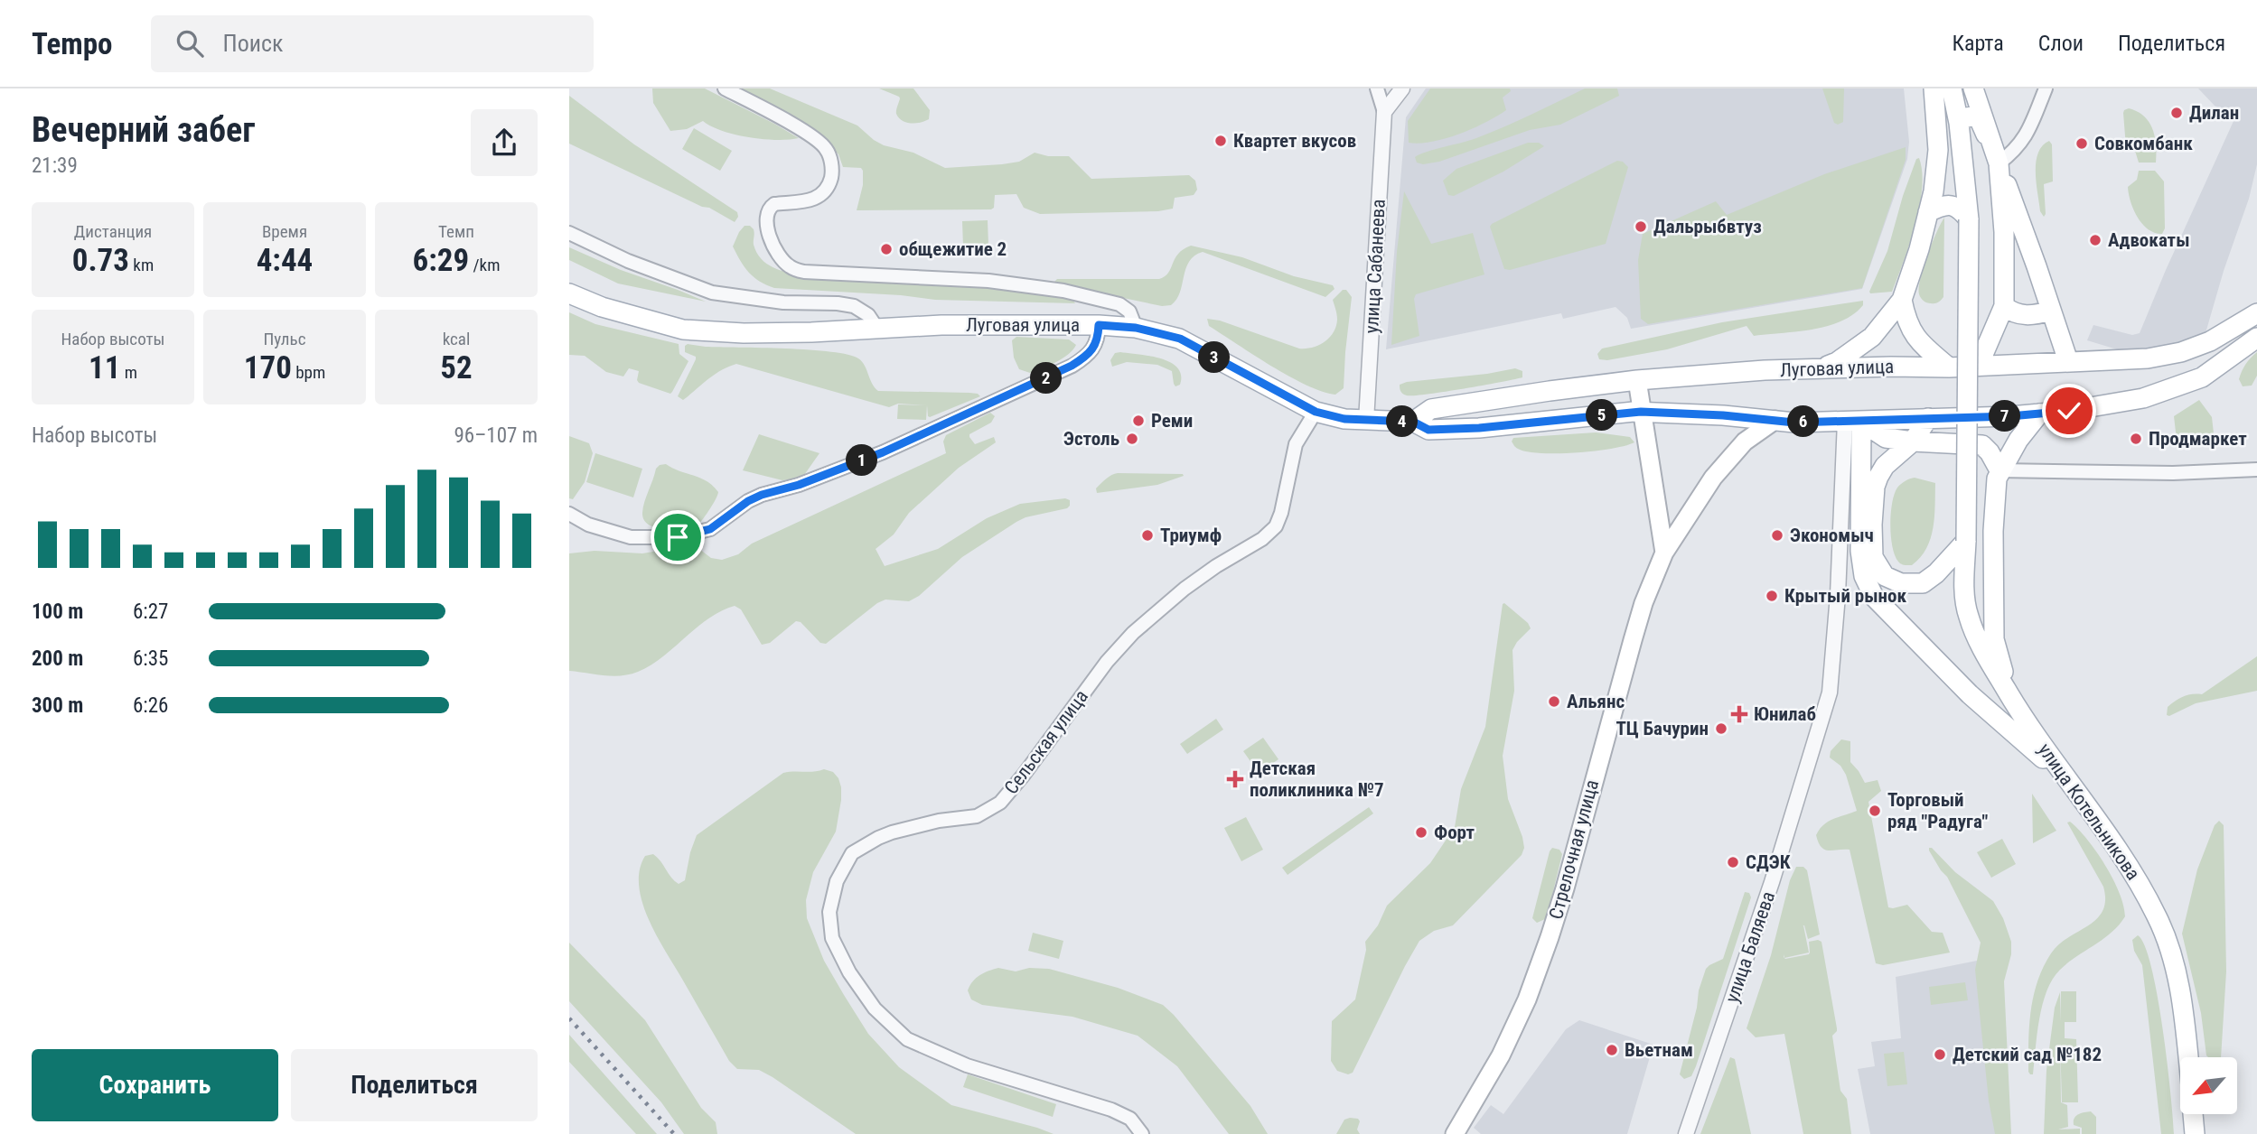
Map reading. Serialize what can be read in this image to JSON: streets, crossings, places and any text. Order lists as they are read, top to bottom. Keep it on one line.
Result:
{"streets":{"main road":["Луговая улица","улица Котельникова","Стрелочная улица"],"street":["улица Сабанеева","Сельская улица","улица Баляева"]},"crossings":[["улица Сабанеева","Луговая улица"],["Луговая улица","Сельская улица"],["Луговая улица","Стрелочная улица"],["Луговая улица","улица Баляева"]],"places":{"other":["Дилан","Квартет вкусов","Совкомбанк","Дальрыбвтуз","Адвокаты","общежитие 2","Реми","Эстоль","Продмаркет","Триумф","Экономыч","Крытый рынок","Альянс","ТЦ Бачурин","Торговый ряд \"Радуга\"","Форт","СДЭК","Вьетнам","Детский сад №182"],"health":["Юнилаб","Детская поликлиника №7"]},"north":"bottom left","page":{"header":"Tempo","search":"Поиск","nav":["Карта","Слои","Поделиться"],"heading":["Вечерний забег","21:39"],"stats":[["Дистанция","0.73 km"],["Время","4:44"],["Темп","6:29 /km"],["Набор высоты","11 m"],["Пульс","170 bpm"],["kcal","52"]],"pins":["3","2","5","7","4","6","1"],"chart":["Набор высоты","96–107 m"],"list":[{"name":"100 m","note":"6:27"},{"name":"200 m","note":"6:35"},{"name":"300 m","note":"6:26"}],"buttons":["Сохранить","Поделиться"]}}
